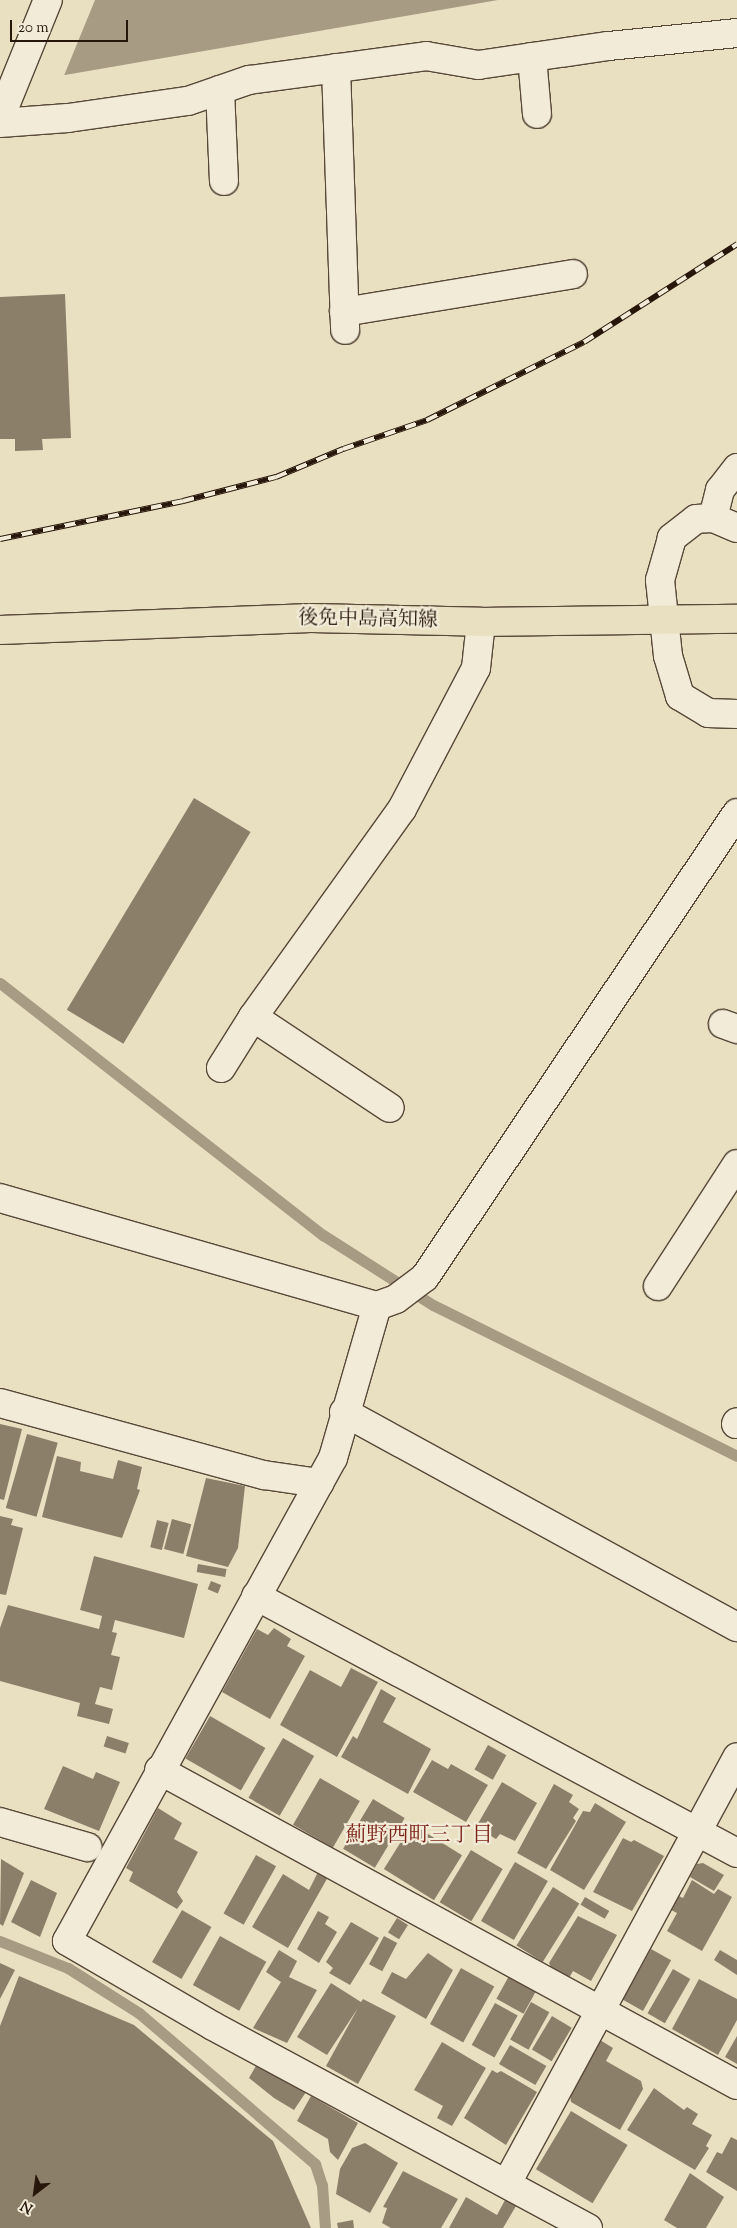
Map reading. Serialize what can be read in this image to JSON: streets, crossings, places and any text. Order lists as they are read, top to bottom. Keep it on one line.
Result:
{"streets":{"main road":["後免中島高知線"]},"districts":["薊野西町三丁目"],"scale_bar":"20 m","north":"bottom left"}
